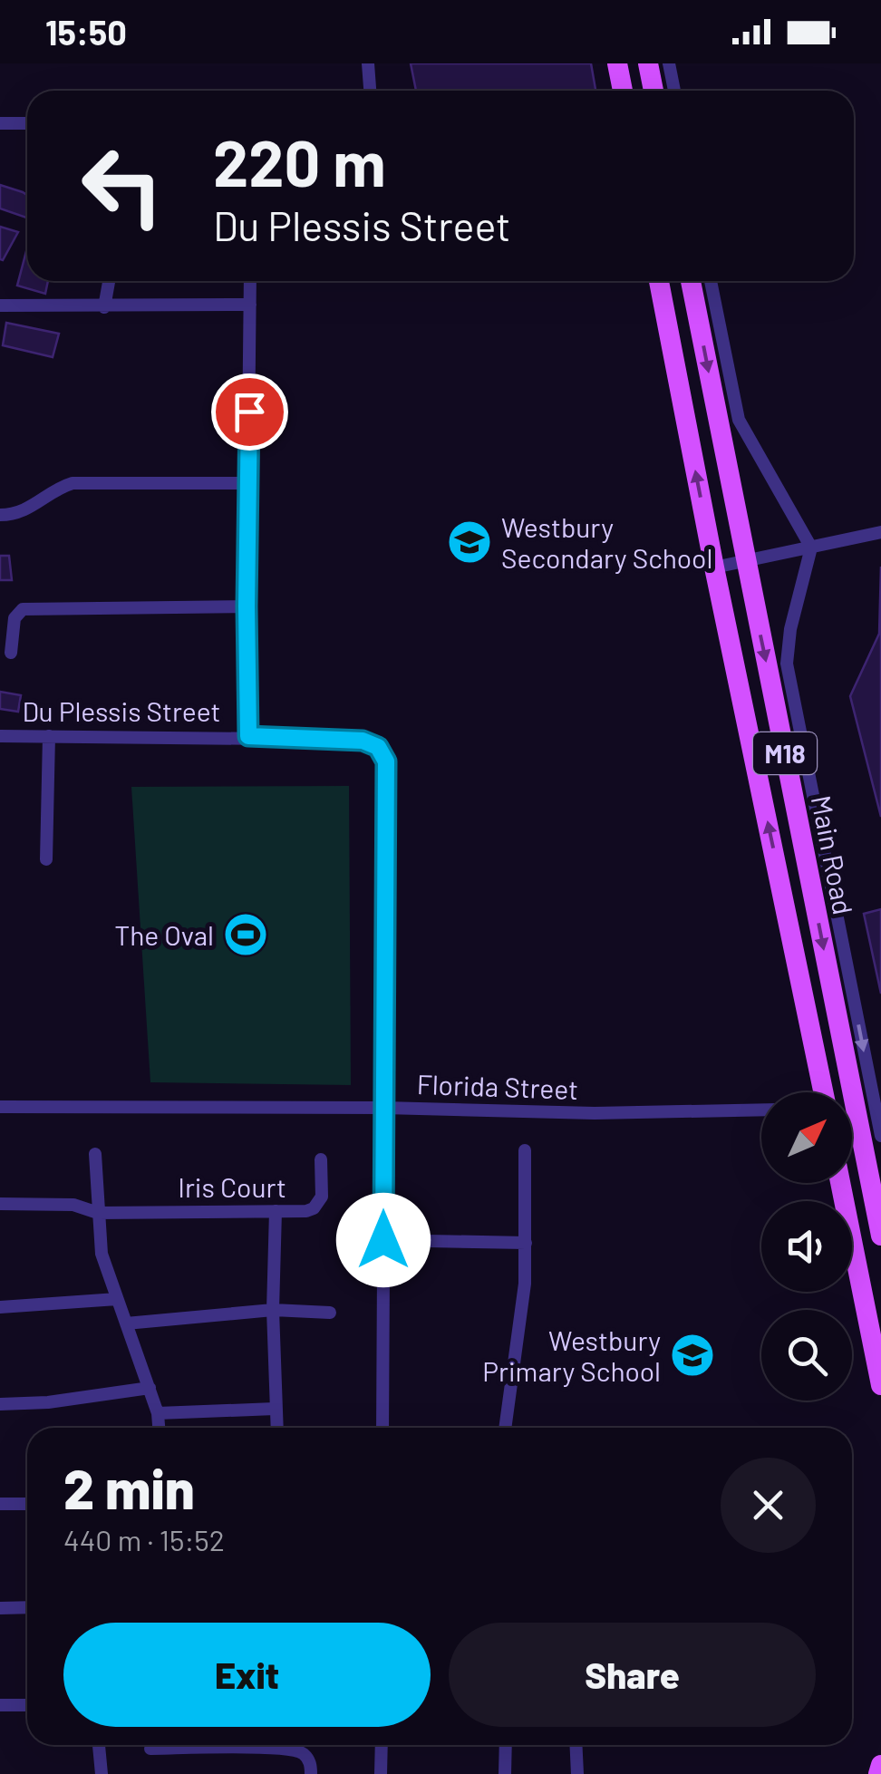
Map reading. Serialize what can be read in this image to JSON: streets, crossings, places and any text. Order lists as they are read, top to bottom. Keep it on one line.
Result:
{"streets":{"main road":["M18","Main Road"],"street":["Du Plessis Street","Florida Street","Iris Court"]},"crossings":[["Du Plessis Street","Florida Street"]],"places":{"school or university":["Westbury Secondary School","Westbury Primary School"],"sports":["The Oval"]},"north":"top right","page":{"status":"15:50","turn":["220 m","Du Plessis Street"],"heading":["2 min","440 m · 15:52"],"buttons":["Exit","Share"]}}
